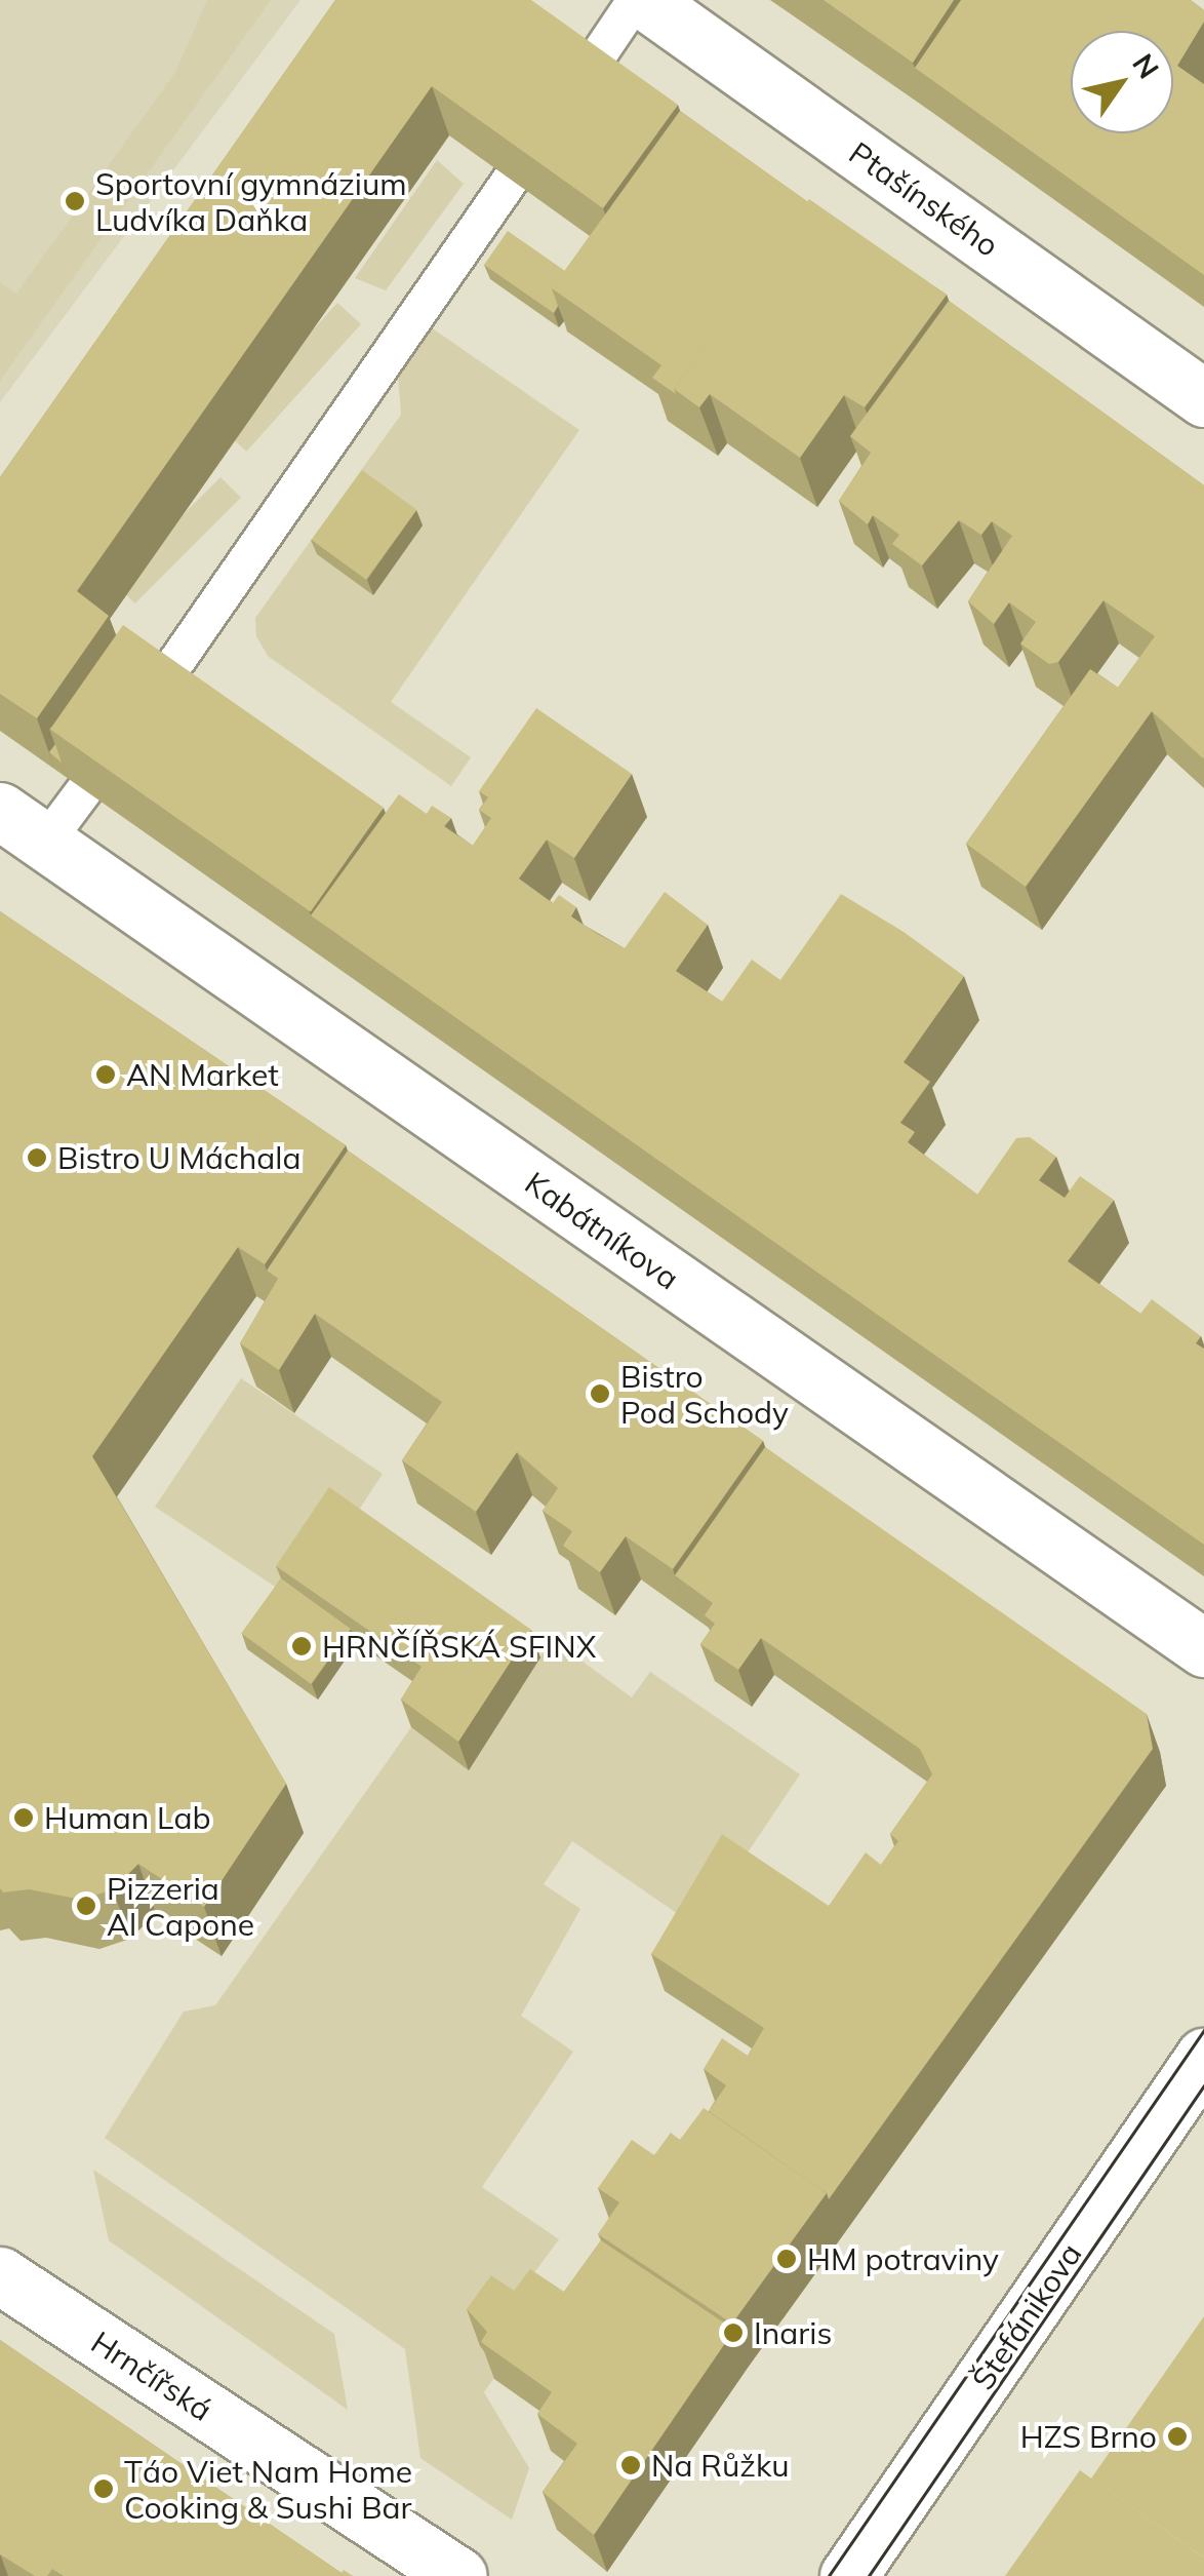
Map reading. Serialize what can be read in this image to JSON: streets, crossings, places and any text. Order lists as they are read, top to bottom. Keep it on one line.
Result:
{"streets":{"street":["Ptašínského","Kabátníkova","Štefánikova","Hrnčířská"]},"places":["Sportovní gymnázium Ludvíka Daňka","AN Market","Bistro U Máchala","Bistro Pod Schody","HRNČÍŘSKÁ SFINX","Human Lab","Pizzeria Al Capone","HM potraviny","Inaris","HZS Brno","Na Růžku","Táo Viet Nam Home Cooking & Sushi Bar"],"north":"top right"}
